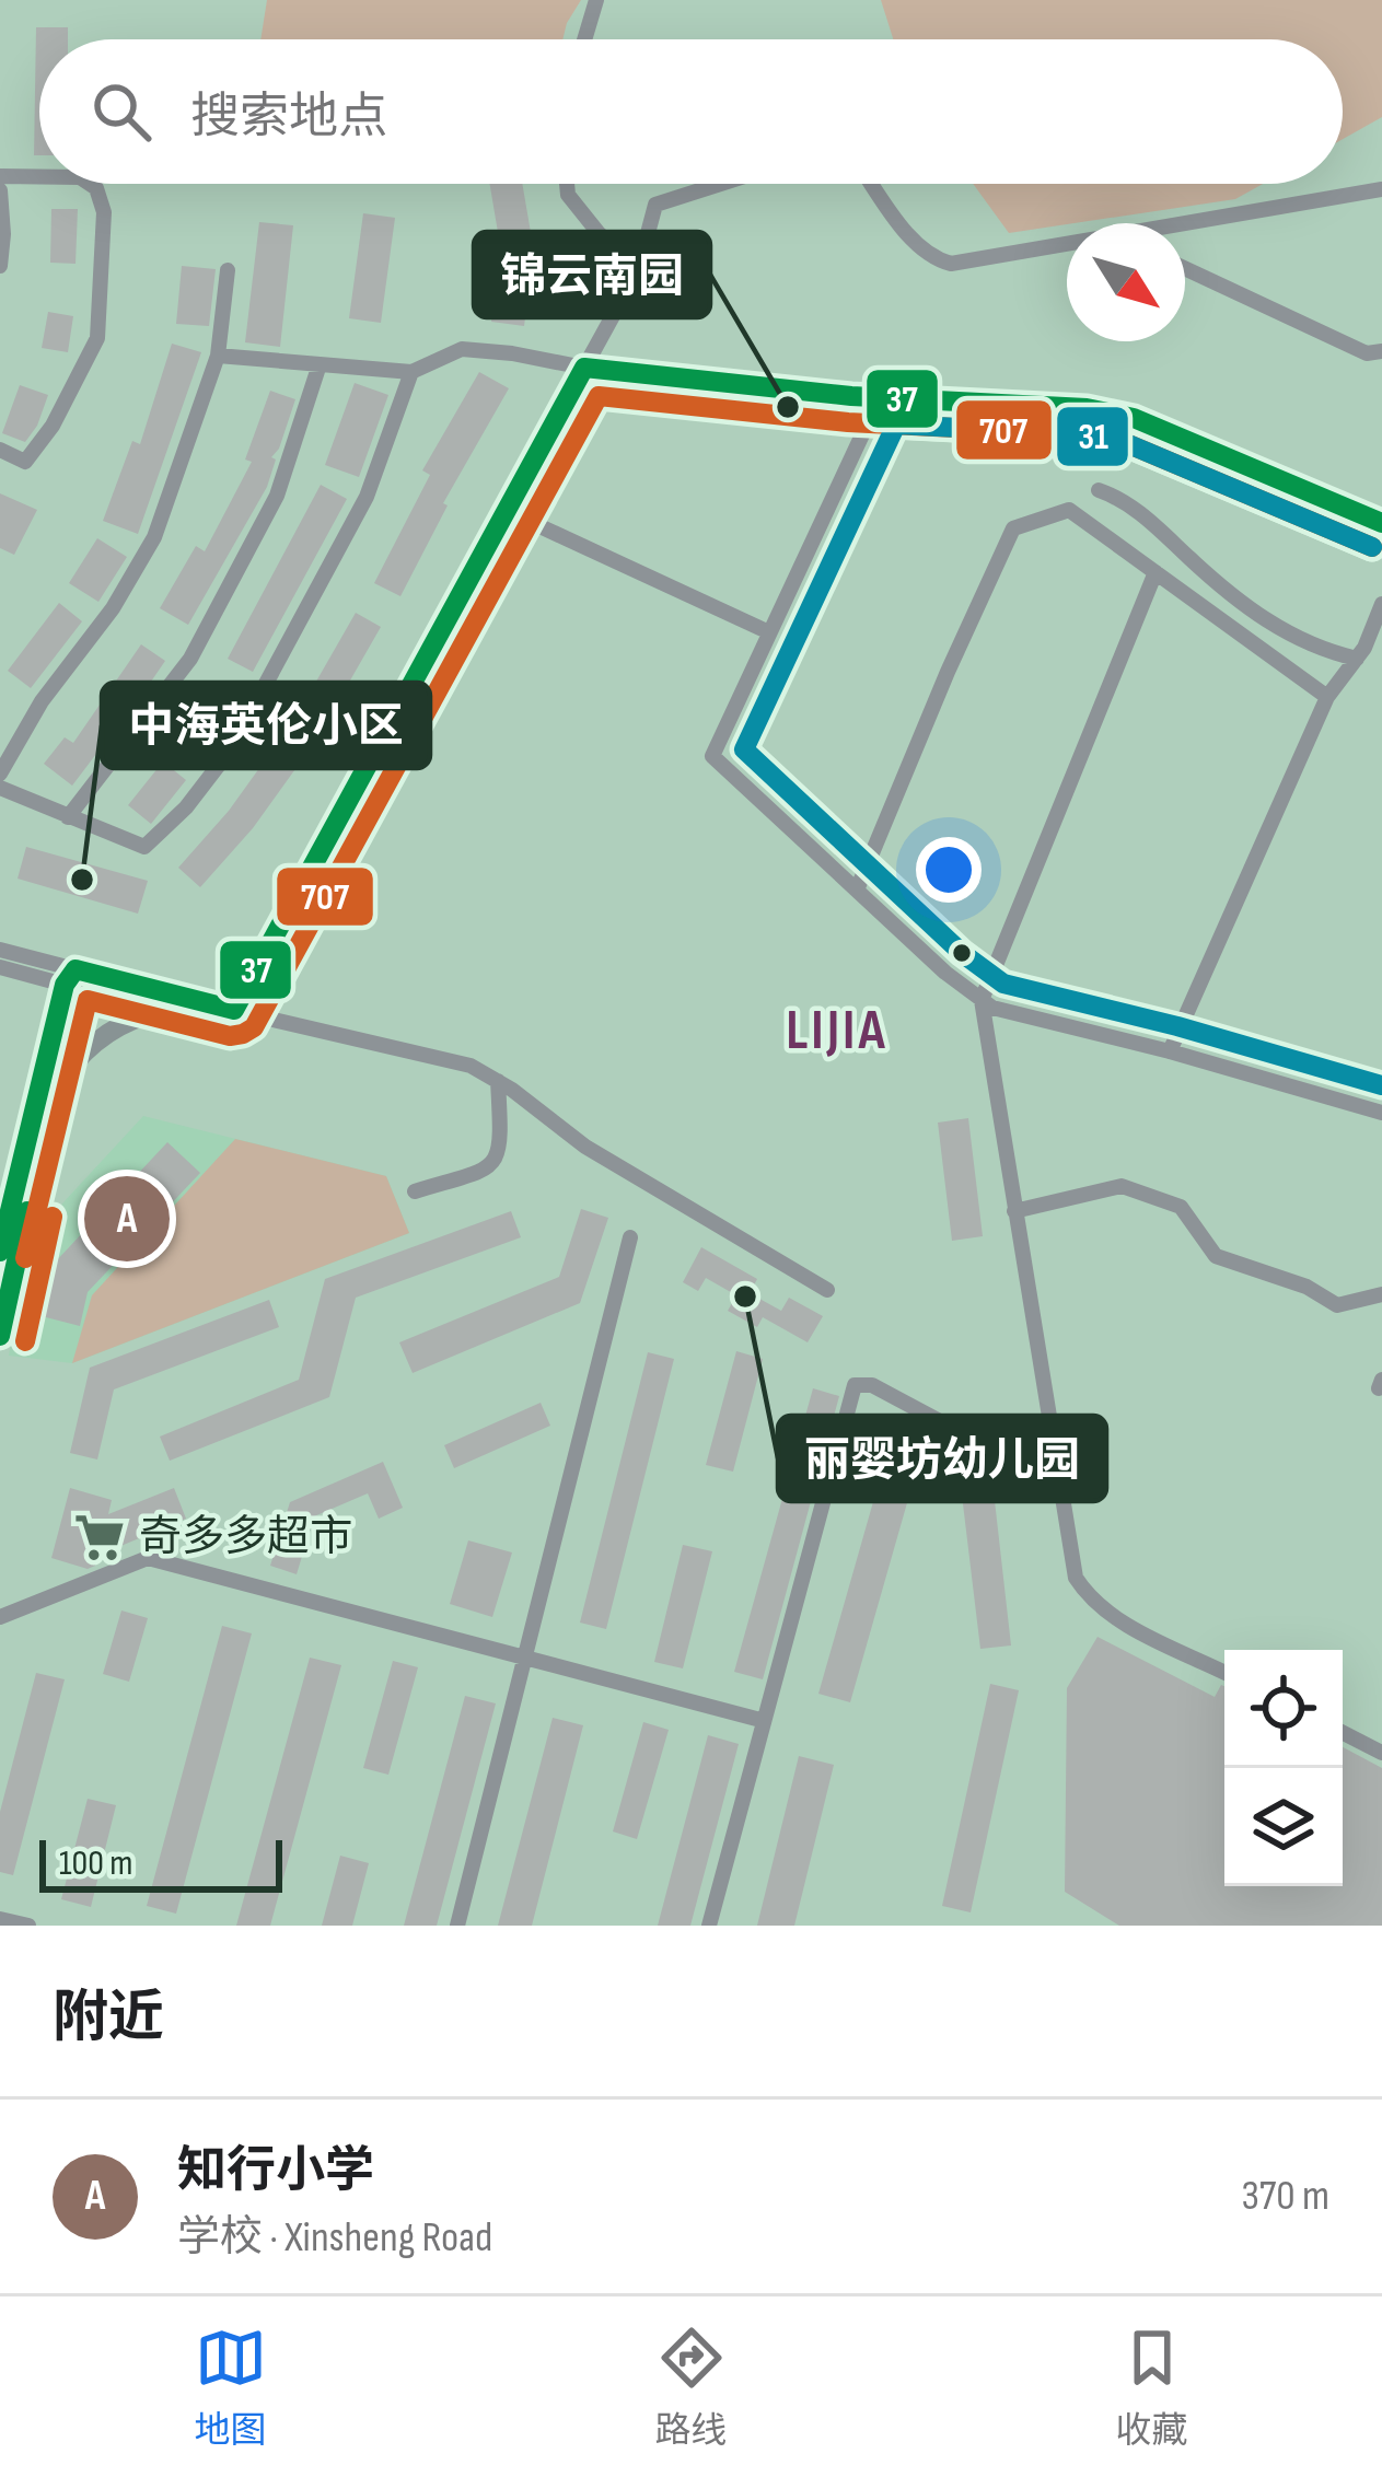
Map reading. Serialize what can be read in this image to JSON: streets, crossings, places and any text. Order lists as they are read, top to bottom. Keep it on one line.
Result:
{"districts":["LIJIA"],"places":{"other":["锦云南园","中海英伦小区","丽婴坊幼儿园"],"supermarket":["奇多多超市"]},"lines":["transit line 37","transit line 707","transit line 31"],"scale_bar":"100 m","north":"bottom right","page":{"search":"搜索地点","pins":"A","scale":"100 m","heading":"附近","list":[{"mark":"A","name":"知行小学","note":"学校 · Xinsheng Road","value":"370 m"}],"nav":["地图","路线","收藏"]}}
